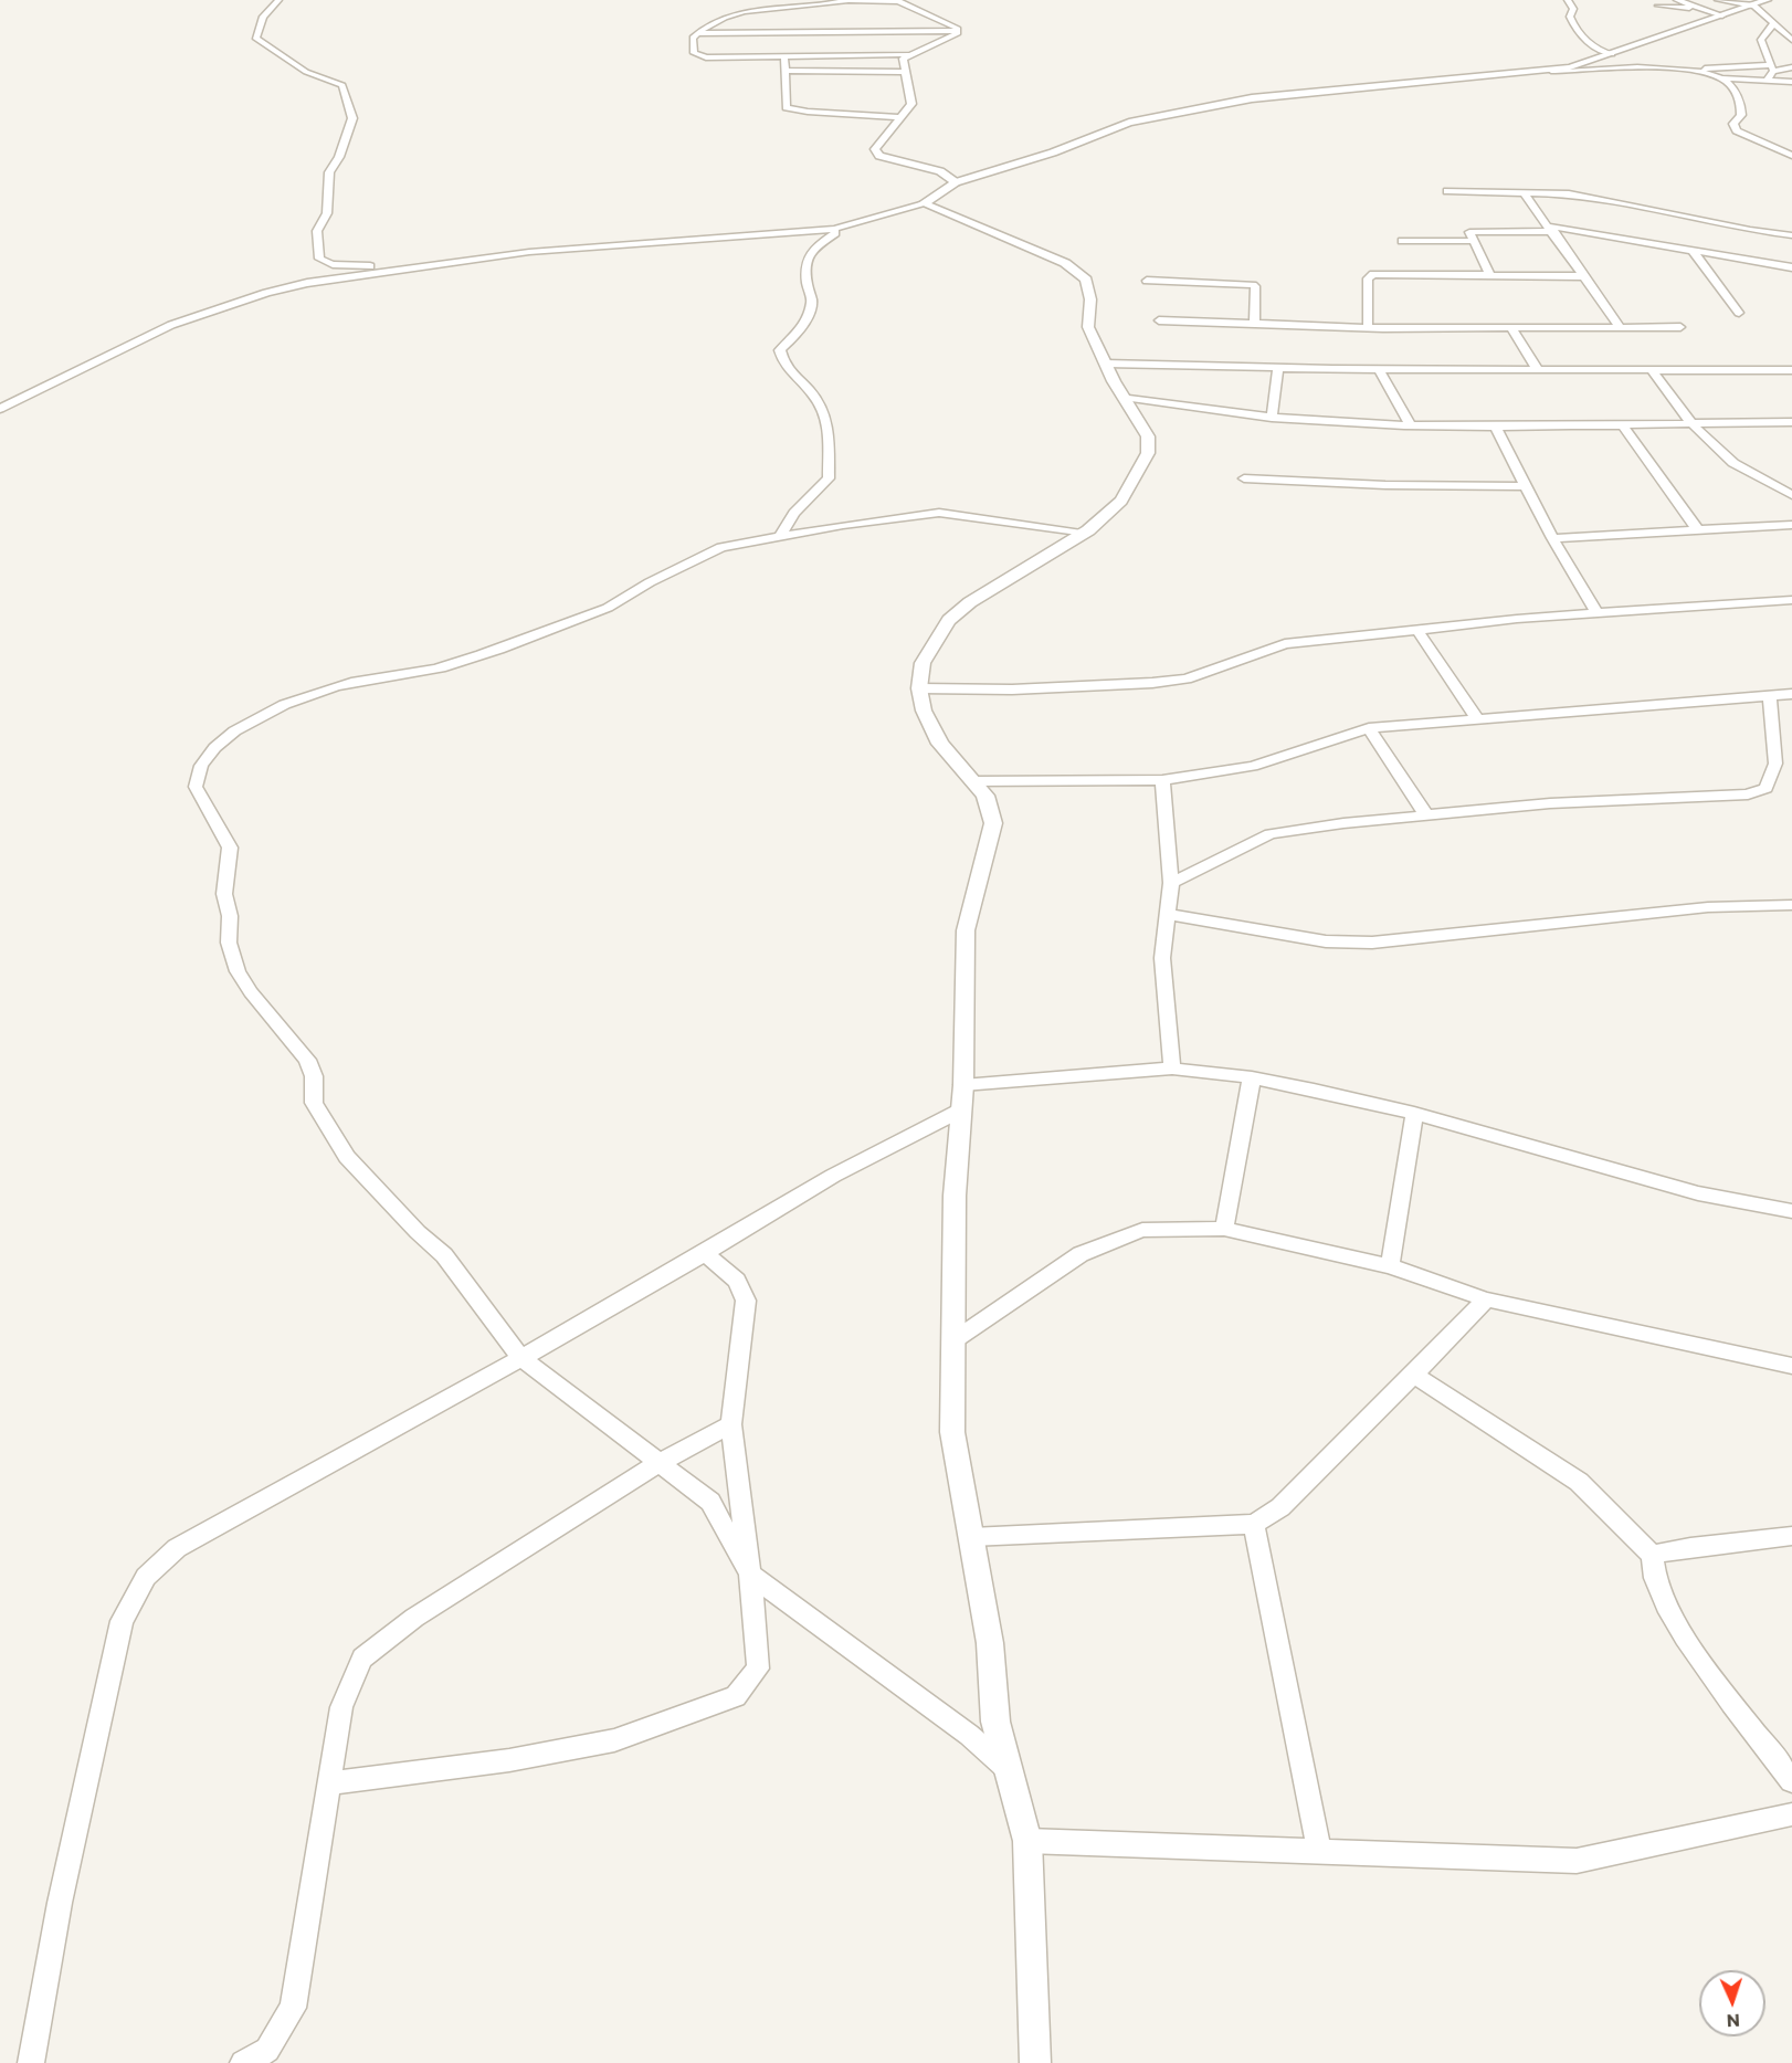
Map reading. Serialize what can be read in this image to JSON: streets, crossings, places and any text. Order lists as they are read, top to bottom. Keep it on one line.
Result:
{"north":"bottom"}
